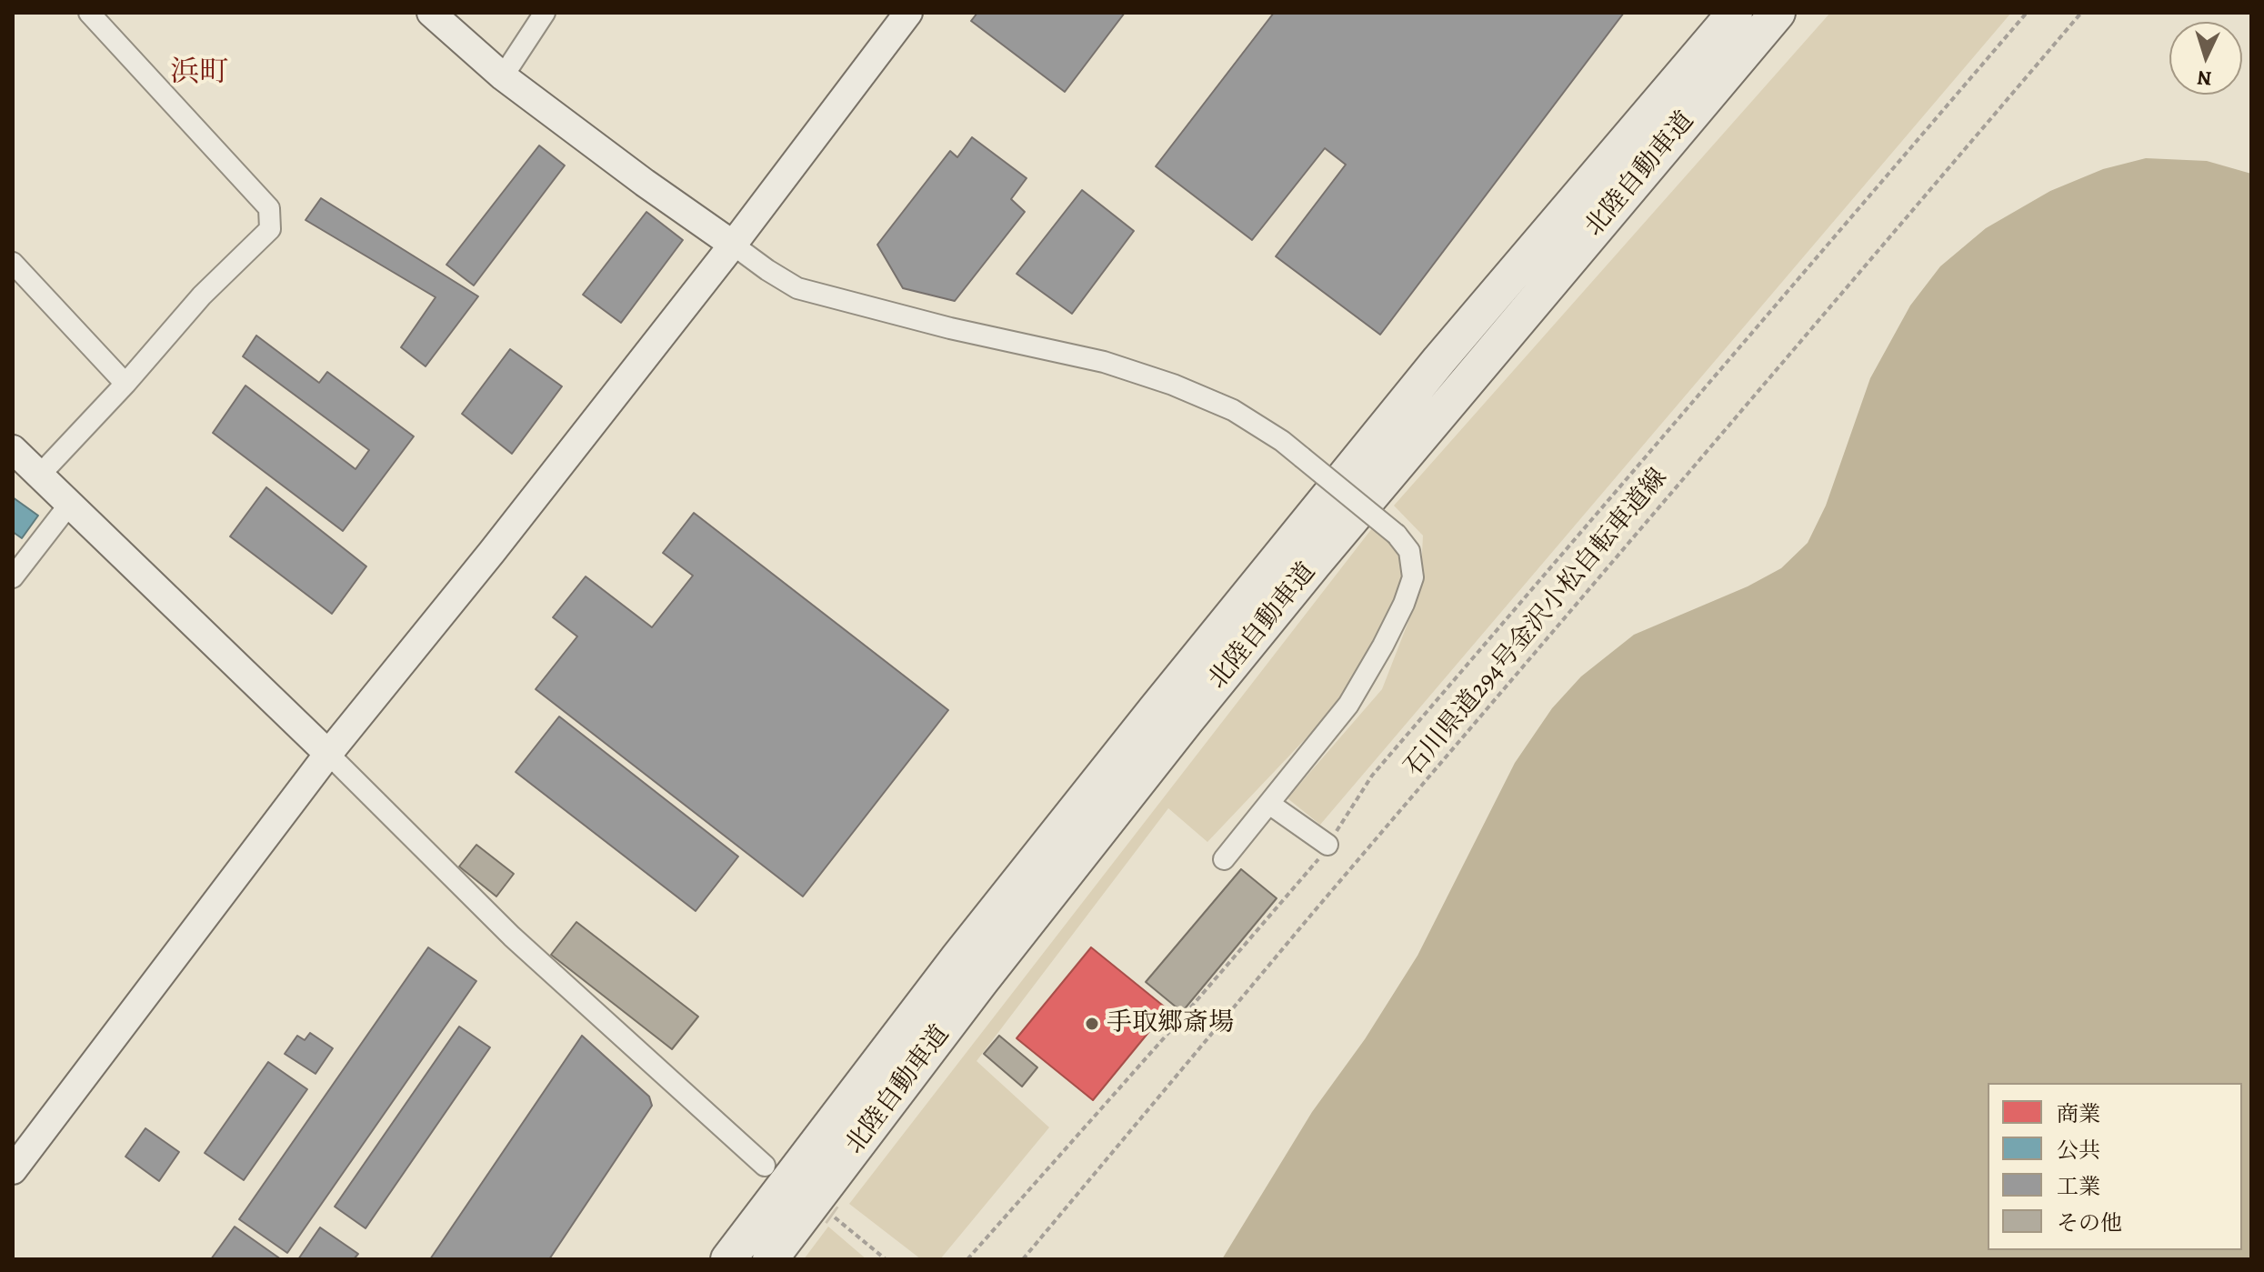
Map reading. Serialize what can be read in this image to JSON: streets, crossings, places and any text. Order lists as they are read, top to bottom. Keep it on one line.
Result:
{"streets":{"highway":["北陸自動車道"],"path":["石川県道294号金沢小松自転車道線"]},"districts":["浜町"],"places":["手取郷斎場"],"legend":["商業","公共","工業","その他"],"north":"bottom"}
